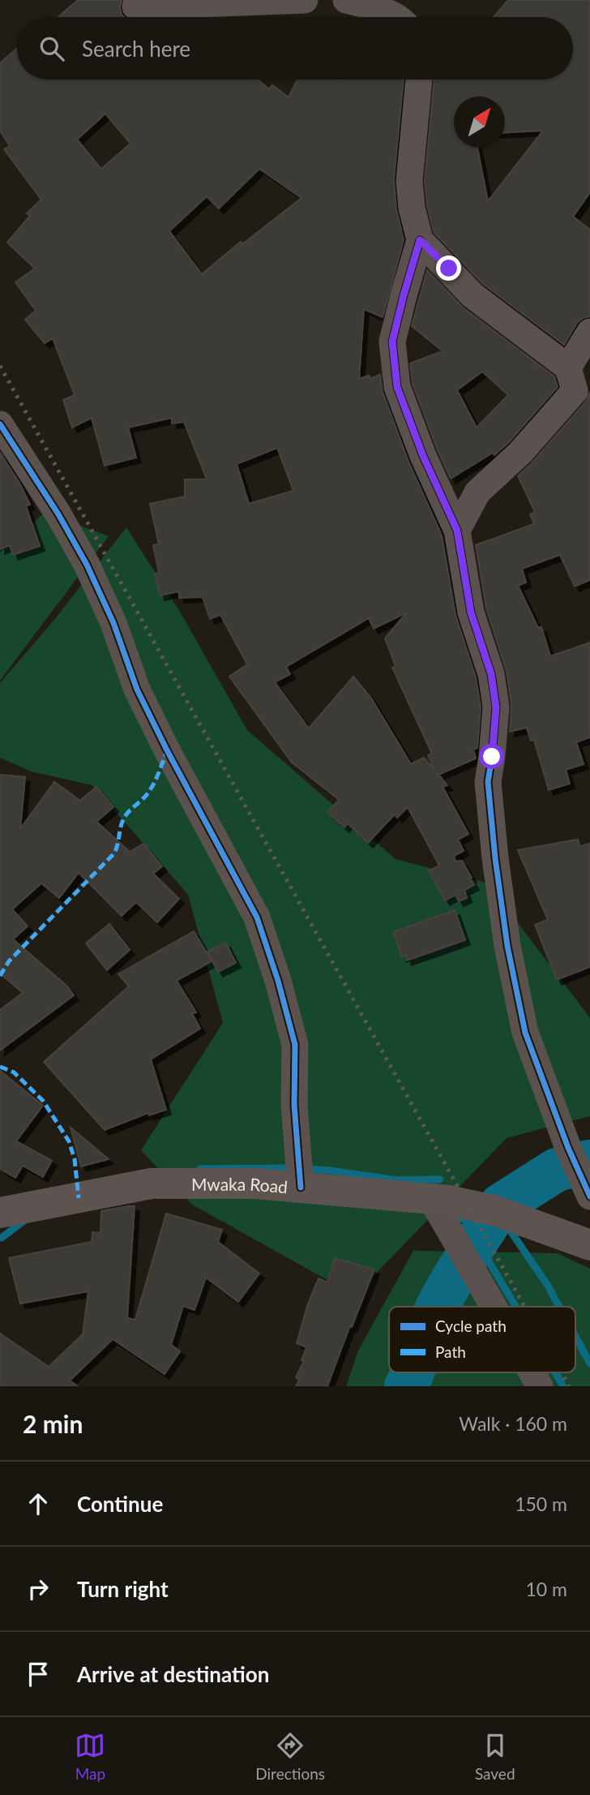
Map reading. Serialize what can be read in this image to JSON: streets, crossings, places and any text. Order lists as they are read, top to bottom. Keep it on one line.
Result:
{"streets":{"street":["Mwaka Road"]},"legend":["Cycle path","Path"],"north":"top right","page":{"search":"Search here","heading":["2 min","Walk · 160 m"],"list":[["Continue","150 m"],["Turn right","10 m"],"Arrive at destination"],"nav":["Map","Directions","Saved"]}}
